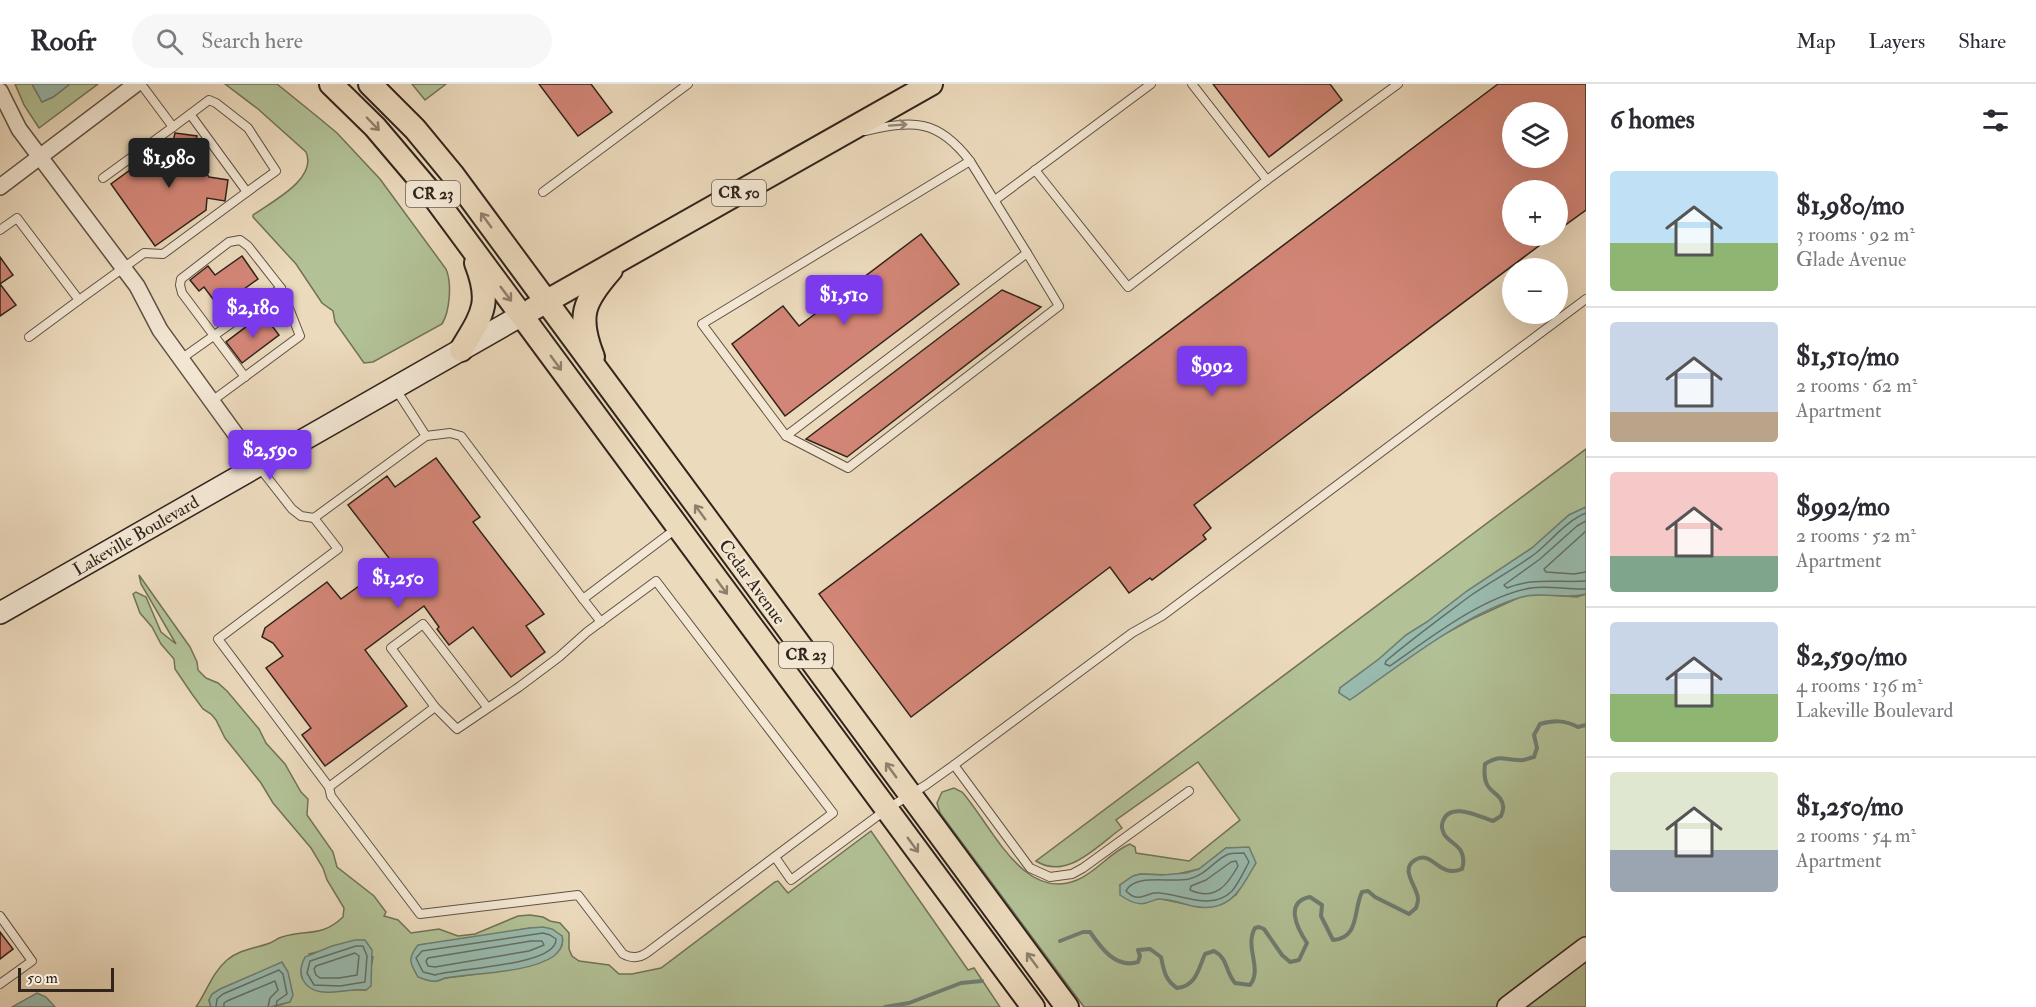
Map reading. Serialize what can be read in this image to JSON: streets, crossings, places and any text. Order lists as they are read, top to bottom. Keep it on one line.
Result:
{"streets":{"main road":["CR 50","CR 23","Cedar Avenue"],"street":["Lakeville Boulevard"]},"crossings":[["CR 50","CR 23"],["CR 50","Lakeville Boulevard"],["CR 50","Cedar Avenue"],["CR 23","Lakeville Boulevard"],["CR 23","Cedar Avenue"],["Lakeville Boulevard","Cedar Avenue"]],"scale_bar":"50 m","page":{"header":"Roofr","search":"Search here","nav":["Map","Layers","Share"],"heading":"6 homes","map_buttons":["+","−"],"price":["$1,980","$1,510","$2,180","$992","$2,590","$1,250"],"list":[{"name":"$1,980/mo","note":"3 rooms · 92 m² · Glade Avenue"},{"name":"$1,510/mo","note":"2 rooms · 62 m² · Apartment"},{"name":"$992/mo","note":"2 rooms · 52 m² · Apartment"},{"name":"$2,590/mo","note":"4 rooms · 136 m² · Lakeville Boulevard"},{"name":"$1,250/mo","note":"2 rooms · 54 m² · Apartment"}],"scale":"50 m"}}
